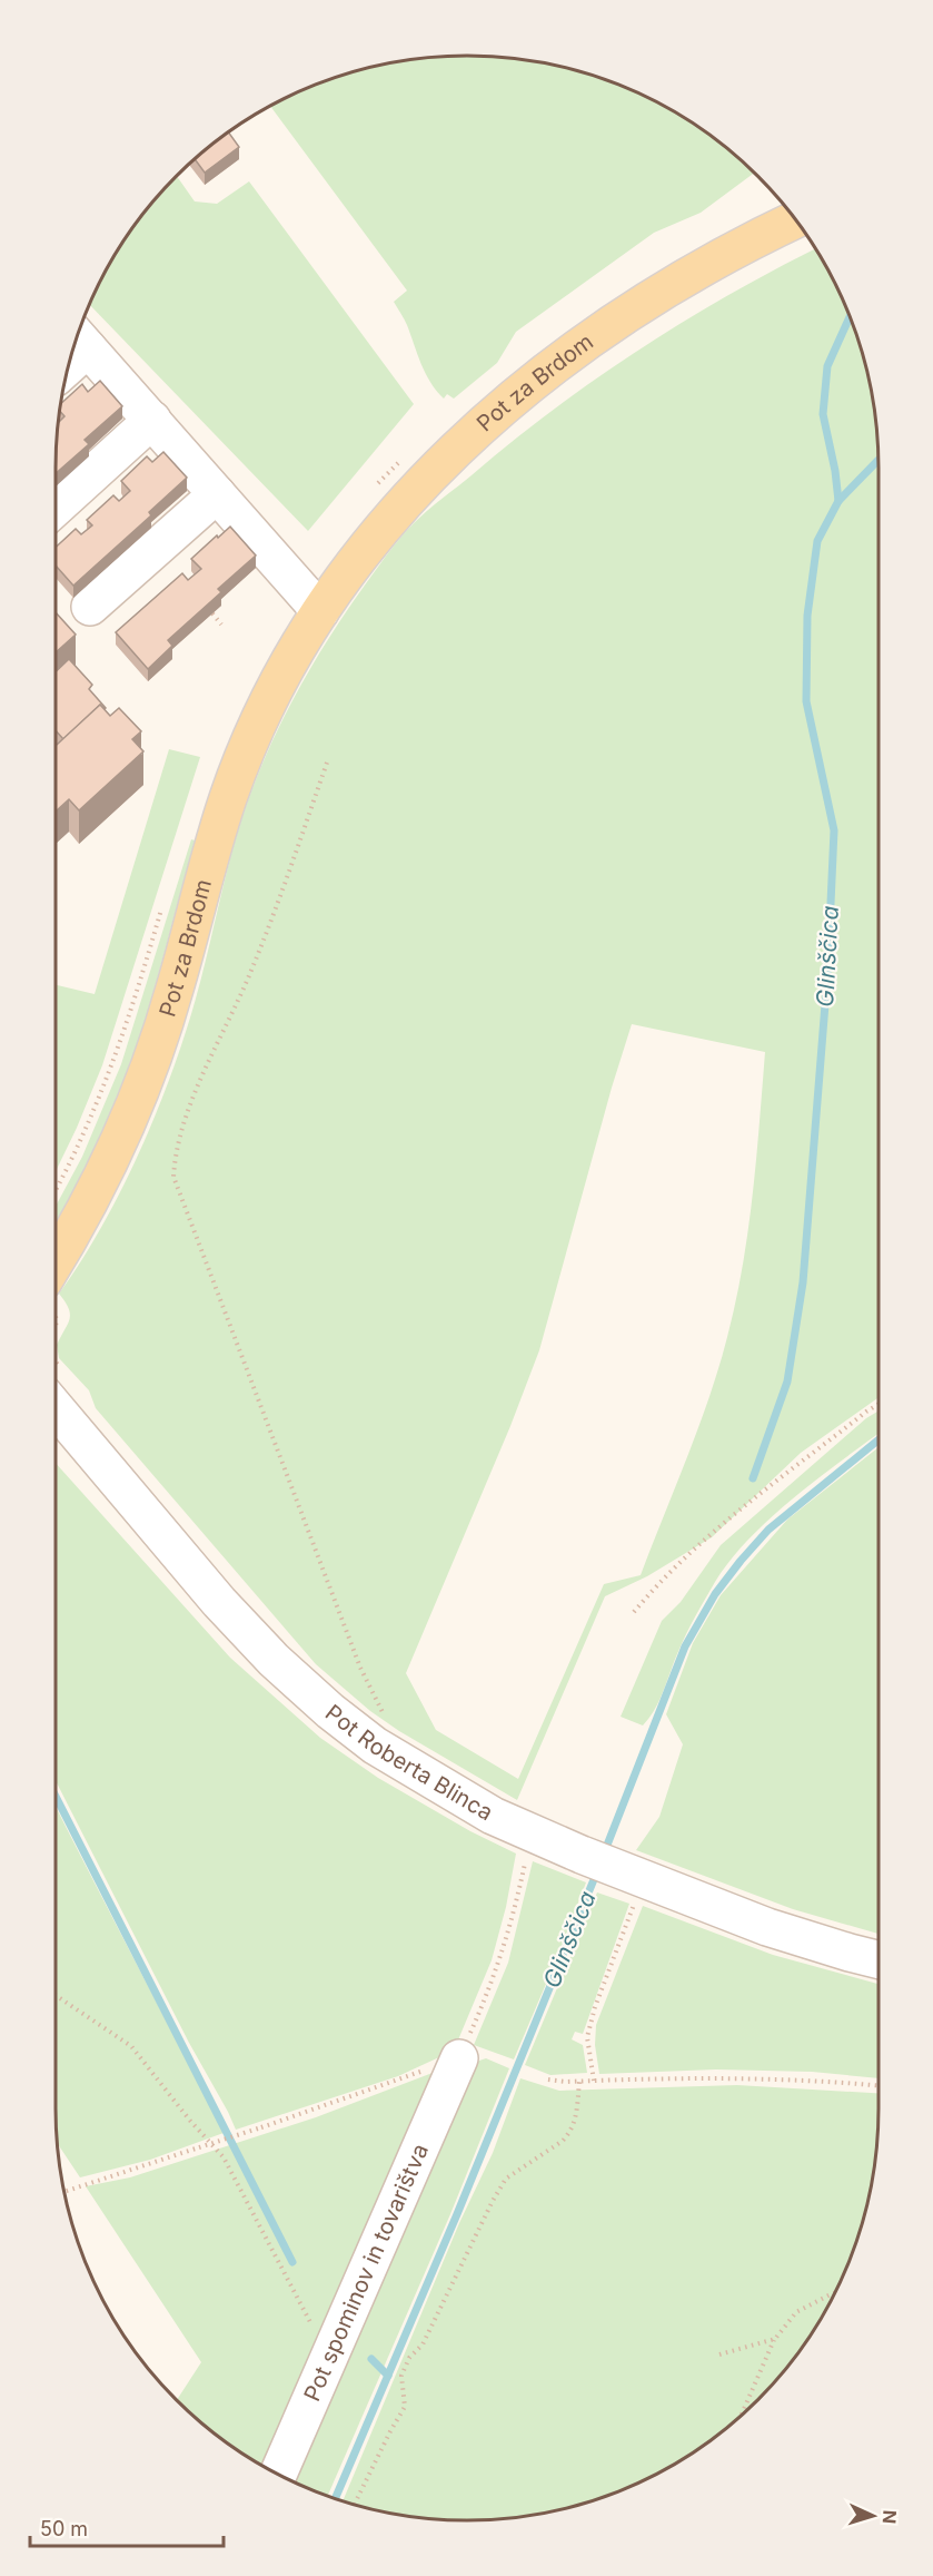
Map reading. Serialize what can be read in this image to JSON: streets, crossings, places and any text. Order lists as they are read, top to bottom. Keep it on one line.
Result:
{"streets":{"main road":["Pot za Brdom"],"street":["Pot Roberta Blinca","Pot spominov in tovarištva"]},"water":["Glinščica"],"scale_bar":"50 m","north":"right"}
